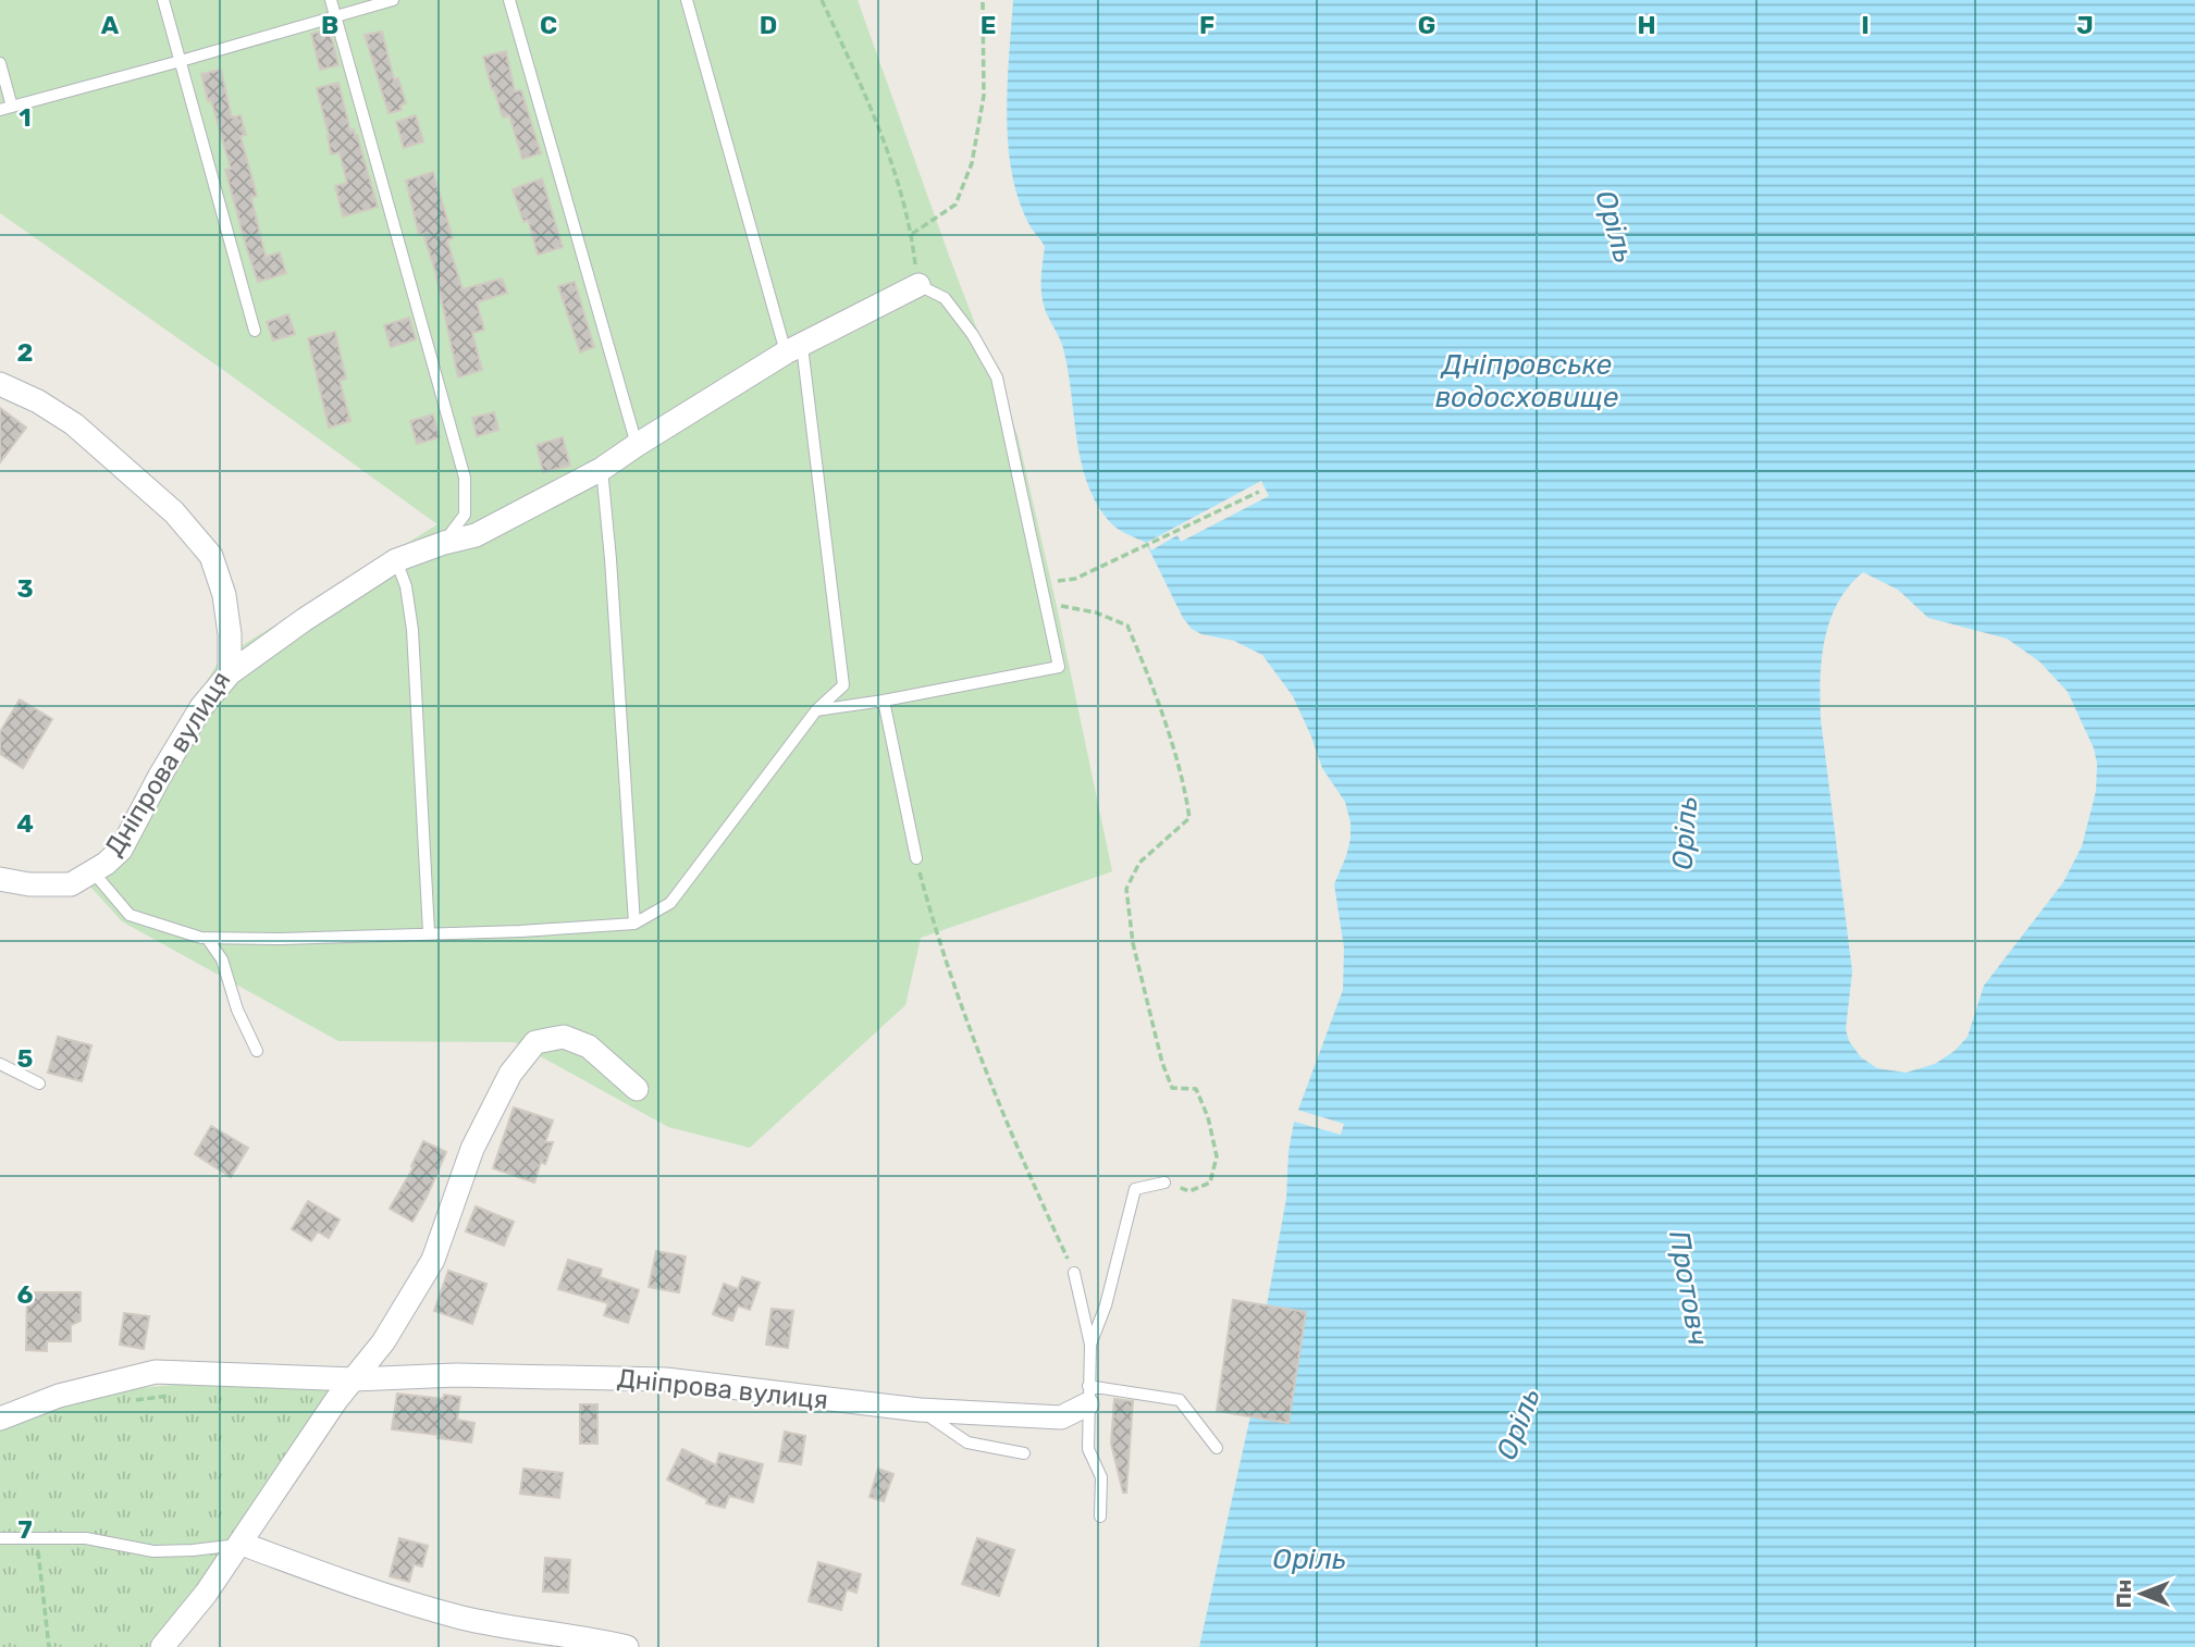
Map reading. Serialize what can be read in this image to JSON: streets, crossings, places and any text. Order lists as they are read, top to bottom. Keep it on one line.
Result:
{"streets":{"street":["Дніпрова вулиця"]},"water":["Оріль","Дніпровське водосховище","Протовч","Орiль"],"north":"left","grid":{"columns":["A","B","C","D","E","F","G","H","I","J"],"rows":["1","2","3","4","5","6","7"]}}
